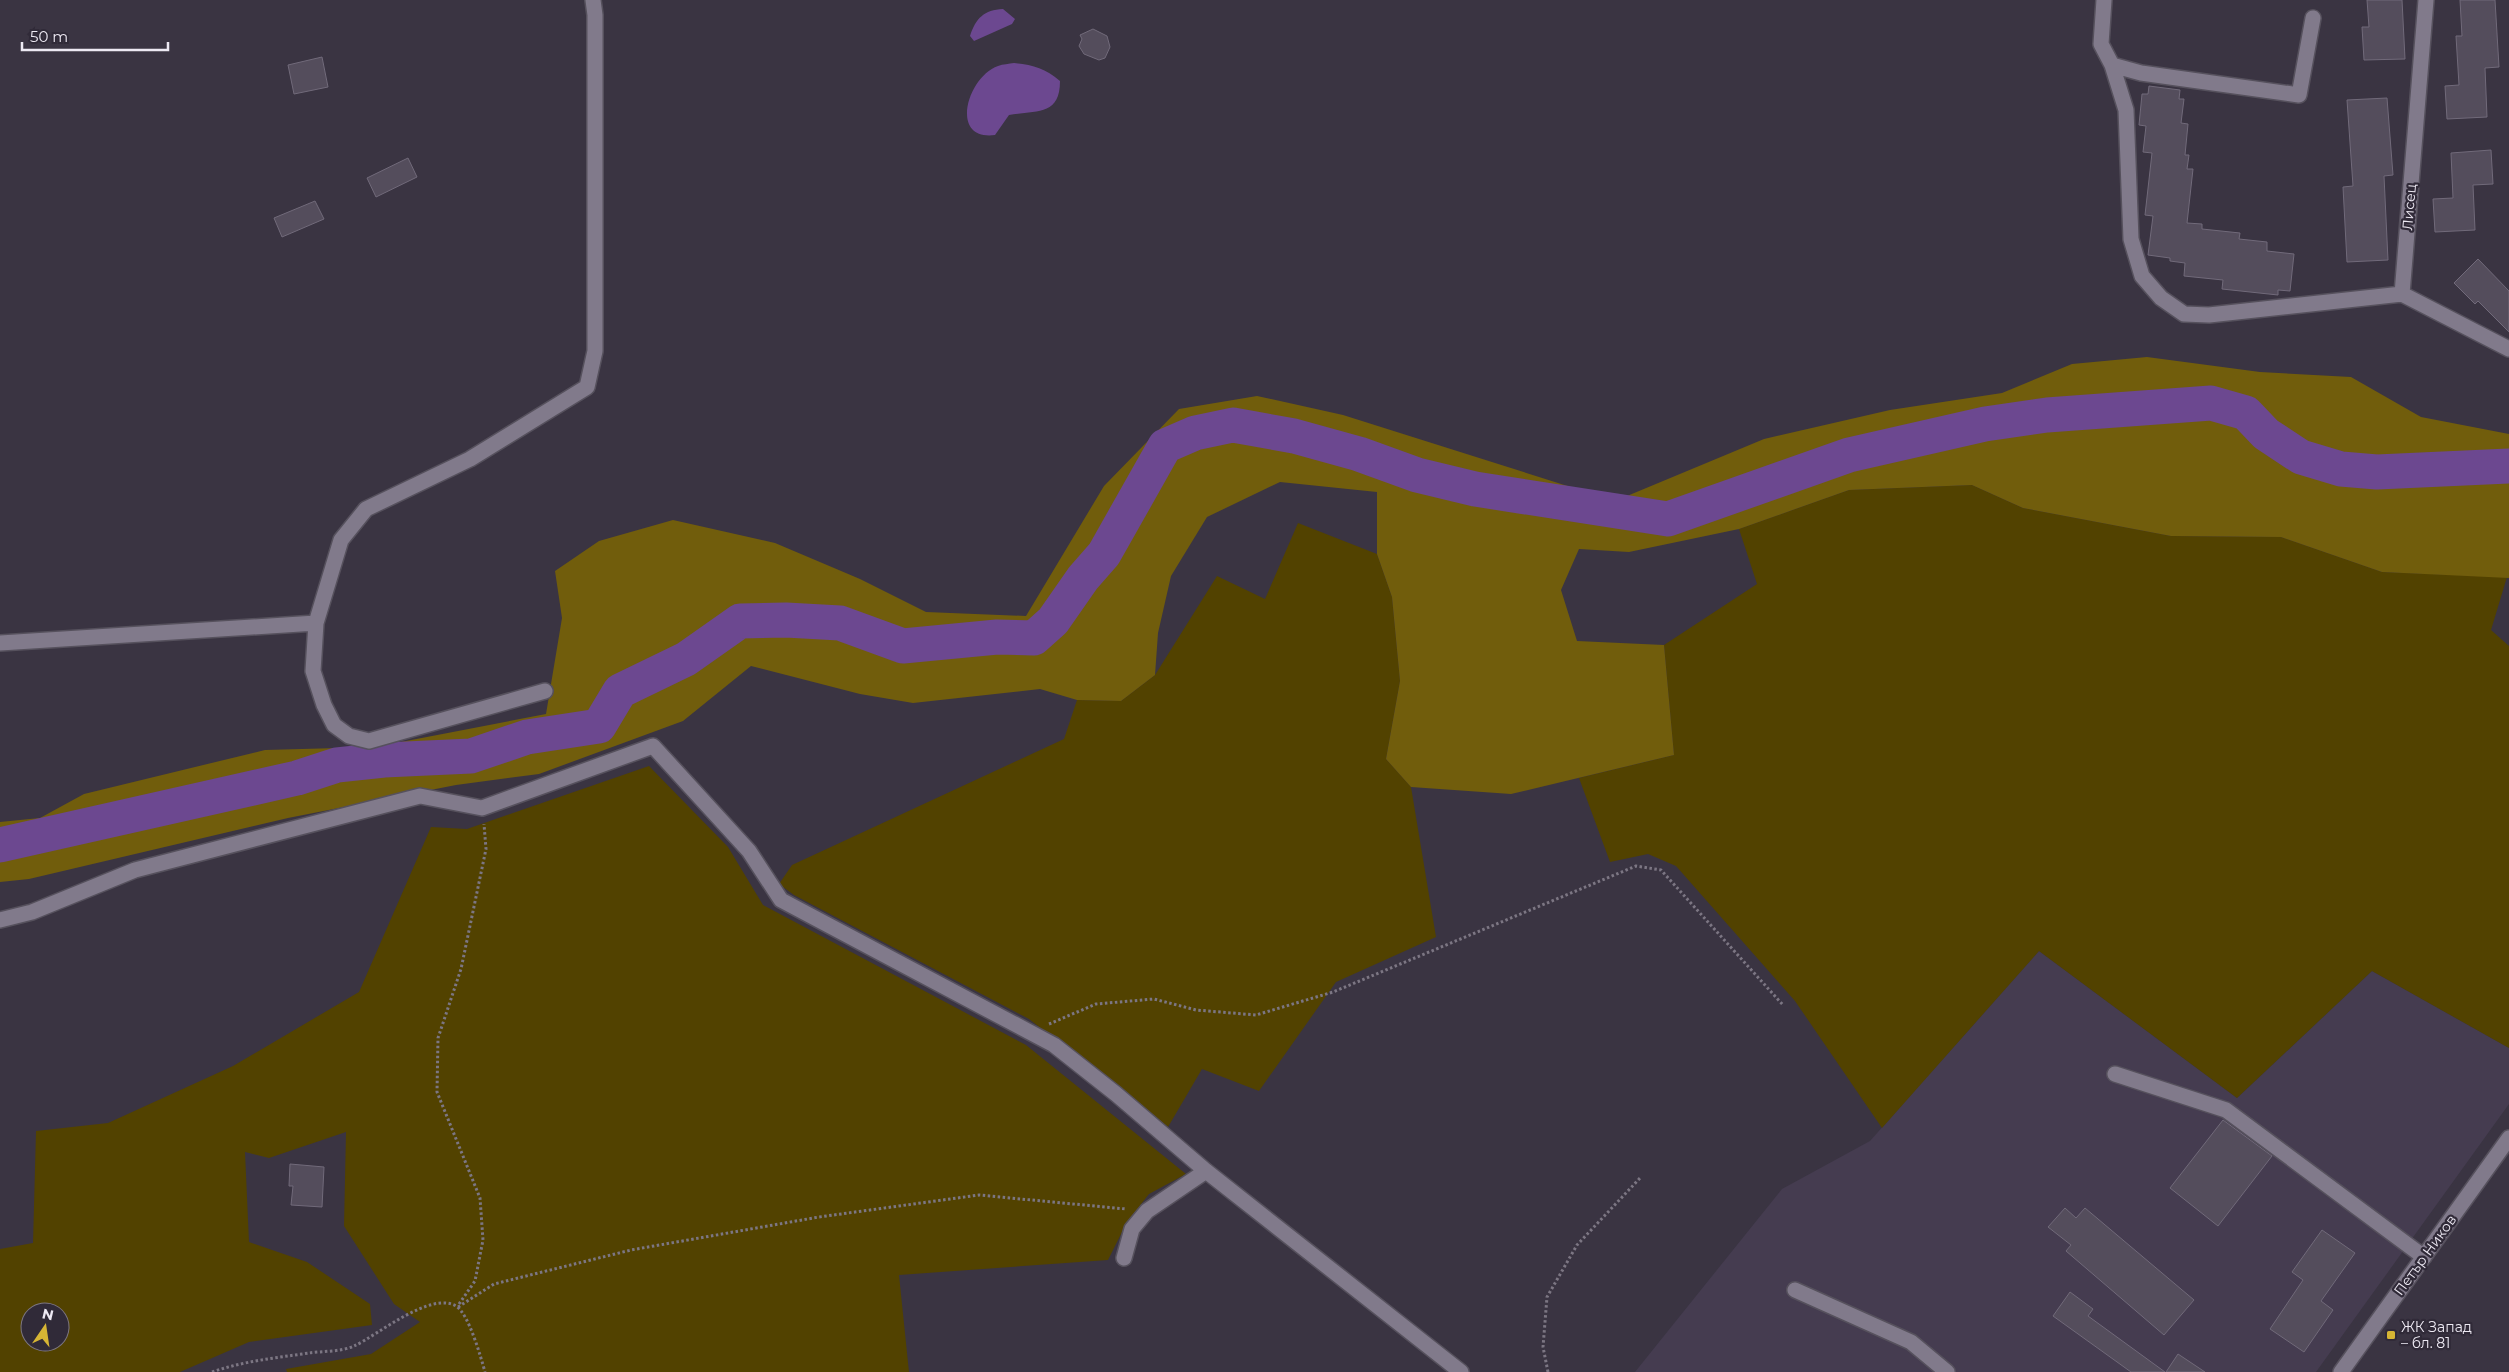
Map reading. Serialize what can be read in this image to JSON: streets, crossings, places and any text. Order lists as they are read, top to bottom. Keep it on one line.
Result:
{"streets":{"street":["Лисец","Петър Ников"]},"places":{"transit":["ЖК Запад – бл. 81"]},"scale_bar":"50 m","north":"top"}
